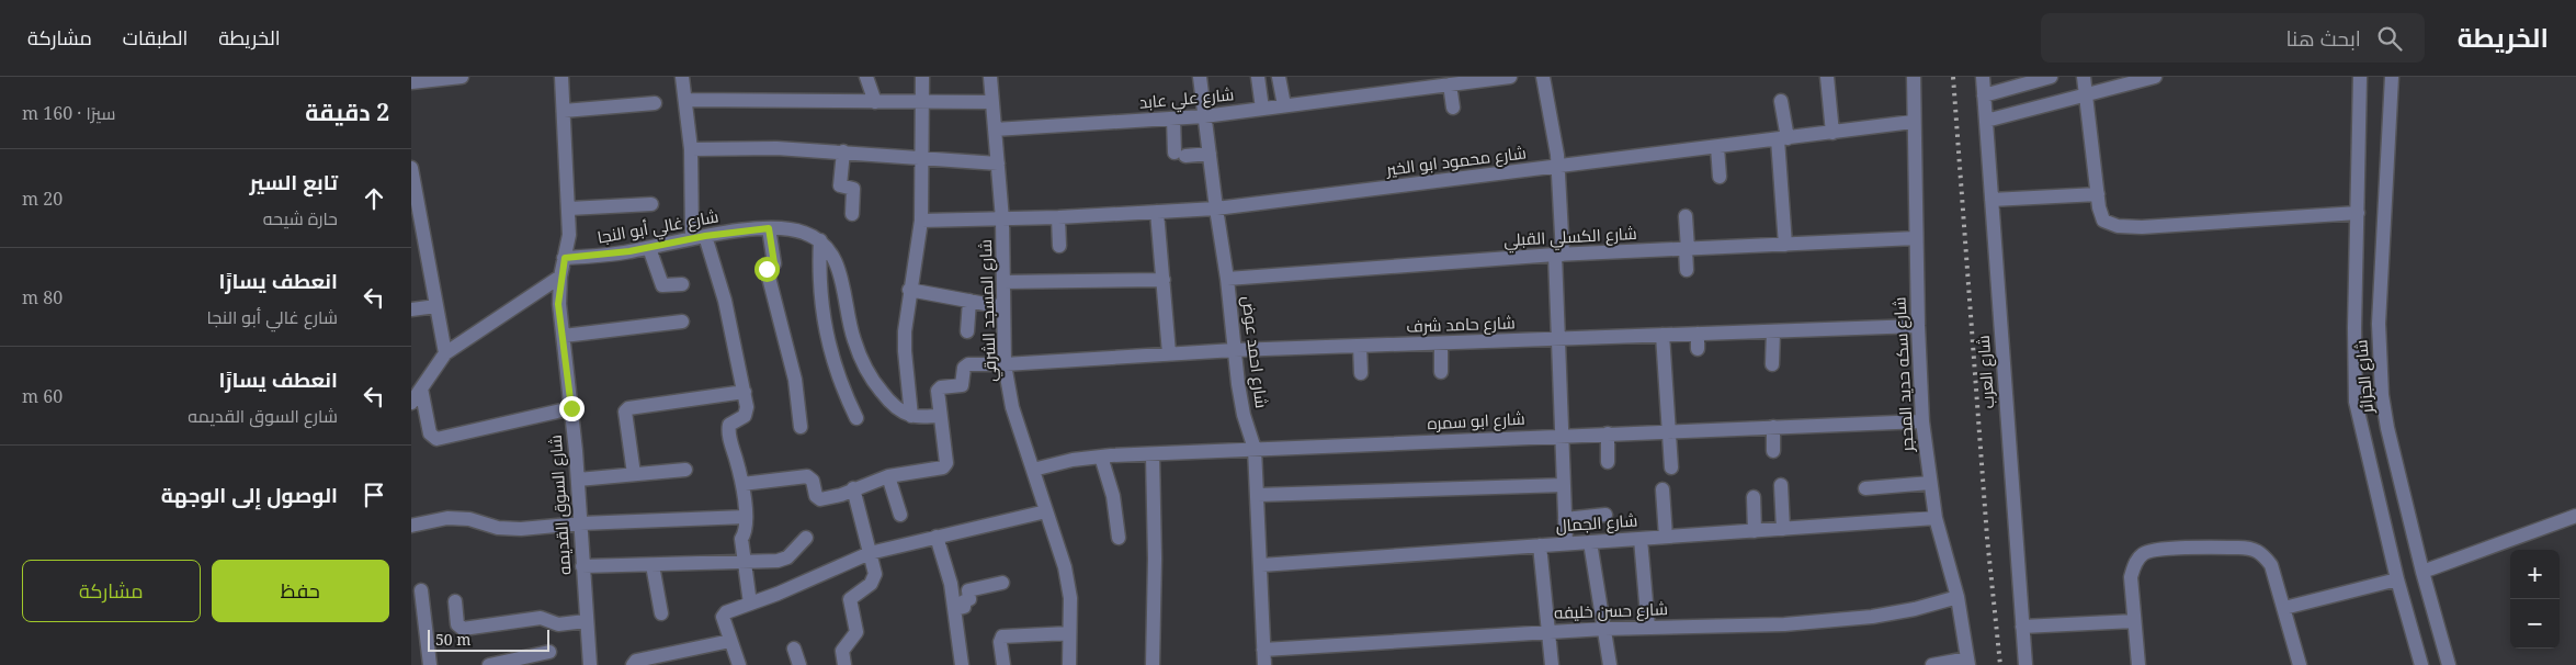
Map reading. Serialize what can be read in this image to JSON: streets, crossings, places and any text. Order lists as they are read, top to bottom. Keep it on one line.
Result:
{"streets":{"street":["شارع علي عابد","شارع محمود ابو الخير","شارع غالي أبو النجا","شارع الكسلي القبلي","شارع المسجد الشرقي","شارع حامد شرف","شارع احمد عوض","شارع العرب","شارع سكه حديد المحجر","شارع الجزائر","شارع ابو سمره","شارع السوق القديمه","شارع الجمال","شارع حسن خليفه"]},"crossings":[["شارع علي عابد","شارع المسجد الشرقي"],["شارع علي عابد","شارع احمد عوض"],["شارع محمود ابو الخير","شارع المسجد الشرقي"],["شارع محمود ابو الخير","شارع احمد عوض"],["شارع محمود ابو الخير","شارع سكه حديد المحجر"],["شارع غالي أبو النجا","شارع السوق القديمه"],["شارع الكسلي القبلي","شارع احمد عوض"],["شارع الكسلي القبلي","شارع سكه حديد المحجر"],["شارع المسجد الشرقي","شارع حامد شرف"],["شارع المسجد الشرقي","شارع ابو سمره"],["شارع حامد شرف","شارع احمد عوض"],["شارع حامد شرف","شارع سكه حديد المحجر"],["شارع احمد عوض","شارع ابو سمره"],["شارع احمد عوض","شارع الجمال"],["شارع احمد عوض","شارع حسن خليفه"],["شارع سكه حديد المحجر","شارع ابو سمره"],["شارع سكه حديد المحجر","شارع الجمال"],["شارع سكه حديد المحجر","شارع حسن خليفه"]],"scale_bar":"50 m","page":{"header":"الخريطة","search":"ابحث هنا","nav":["الخريطة","الطبقات","مشاركة"],"heading":["2 دقيقة","سيرًا · 160 m"],"list":[["تابع السير","حارة شيحه","20 m"],["انعطف يسارًا","شارع غالي أبو النجا","80 m"],["انعطف يسارًا","شارع السوق القديمه","60 m"],"الوصول إلى الوجهة"],"buttons":["حفظ","مشاركة"],"map_buttons":["+","−"],"scale":"50 m"}}
